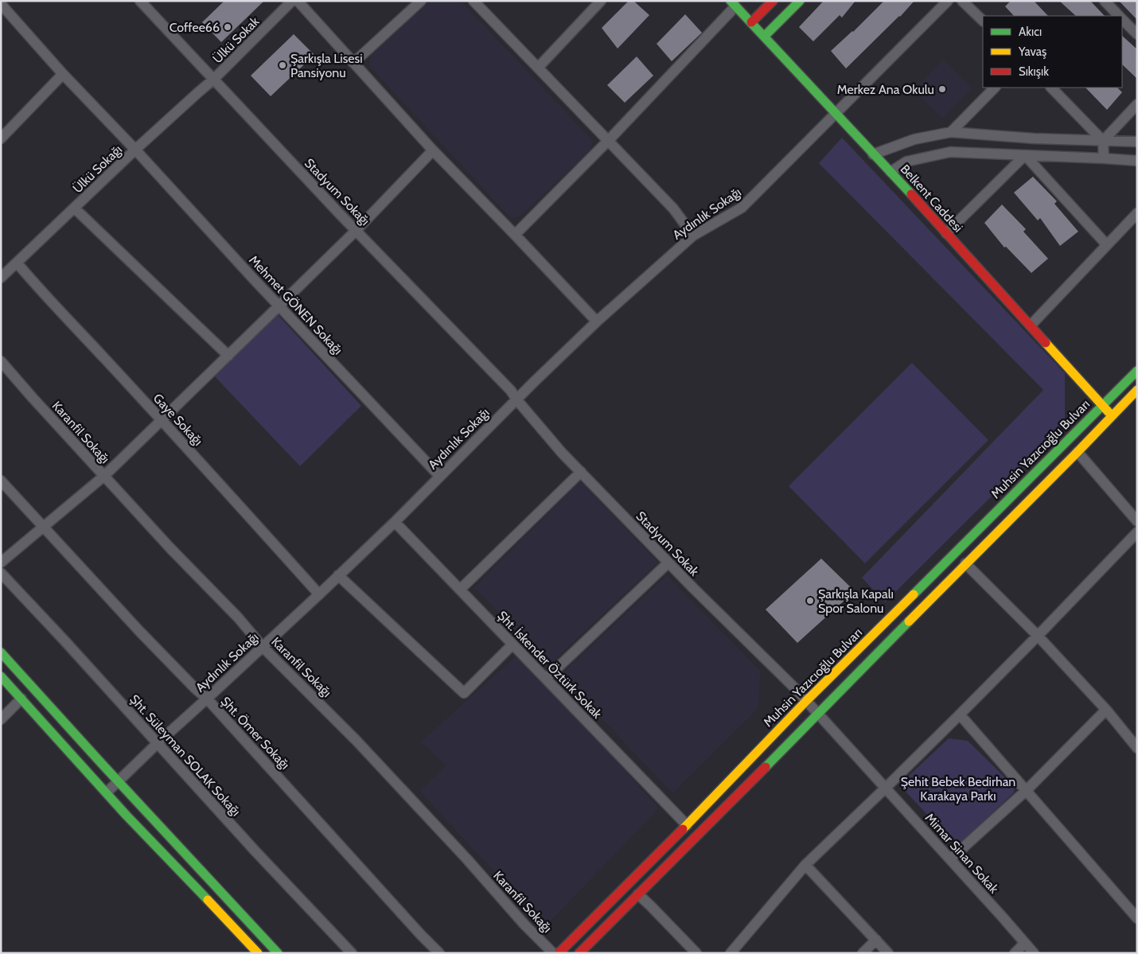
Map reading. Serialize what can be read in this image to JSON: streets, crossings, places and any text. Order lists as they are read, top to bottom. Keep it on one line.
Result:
{"streets":{"main road":["Belkent Caddesi","Muhsin Yazıcıoğlu Bulvarı"],"street":["Ülkü Sokak","Ülkü Sokağı","Stadyum Sokağı","Aydınlık Sokağı","Mehmet GÖNEN Sokağı","Gaye Sokağı","Karanfil Sokağı","Stadyum Sokak","Şht. İskender Öztürk Sokak","Şht. Ömer Sokağı","Şht. Süleyman SOLAK Sokağı","Mimar Sinan Sokak"]},"crossings":[["Ülkü Sokak","Ülkü Sokağı"],["Ülkü Sokak","Stadyum Sokağı"],["Ülkü Sokağı","Stadyum Sokağı"],["Ülkü Sokağı","Mehmet GÖNEN Sokağı"],["Ülkü Sokağı","Gaye Sokağı"],["Stadyum Sokağı","Aydınlık Sokağı"],["Stadyum Sokağı","Stadyum Sokak"],["Belkent Caddesi","Aydınlık Sokağı"],["Belkent Caddesi","Muhsin Yazıcıoğlu Bulvarı"],["Aydınlık Sokağı","Mehmet GÖNEN Sokağı"],["Aydınlık Sokağı","Gaye Sokağı"],["Aydınlık Sokağı","Karanfil Sokağı"],["Aydınlık Sokağı","Stadyum Sokak"],["Aydınlık Sokağı","Şht. İskender Öztürk Sokak"],["Aydınlık Sokağı","Şht. Ömer Sokağı"],["Aydınlık Sokağı","Şht. Süleyman SOLAK Sokağı"],["Muhsin Yazıcıoğlu Bulvarı","Stadyum Sokak"],["Muhsin Yazıcıoğlu Bulvarı","Şht. İskender Öztürk Sokak"],["Muhsin Yazıcıoğlu Bulvarı","Mimar Sinan Sokak"],["Stadyum Sokak","Mimar Sinan Sokak"]],"parks":["Şehit Bebek Bedirhan Karakaya Parkı"],"places":["Coffee66","Şarkışla Lisesi Pansiyonu","Merkez Ana Okulu","Şarkışla Kapalı Spor Salonu"],"legend":["Akıcı","Yavaş","Sıkışık"]}
